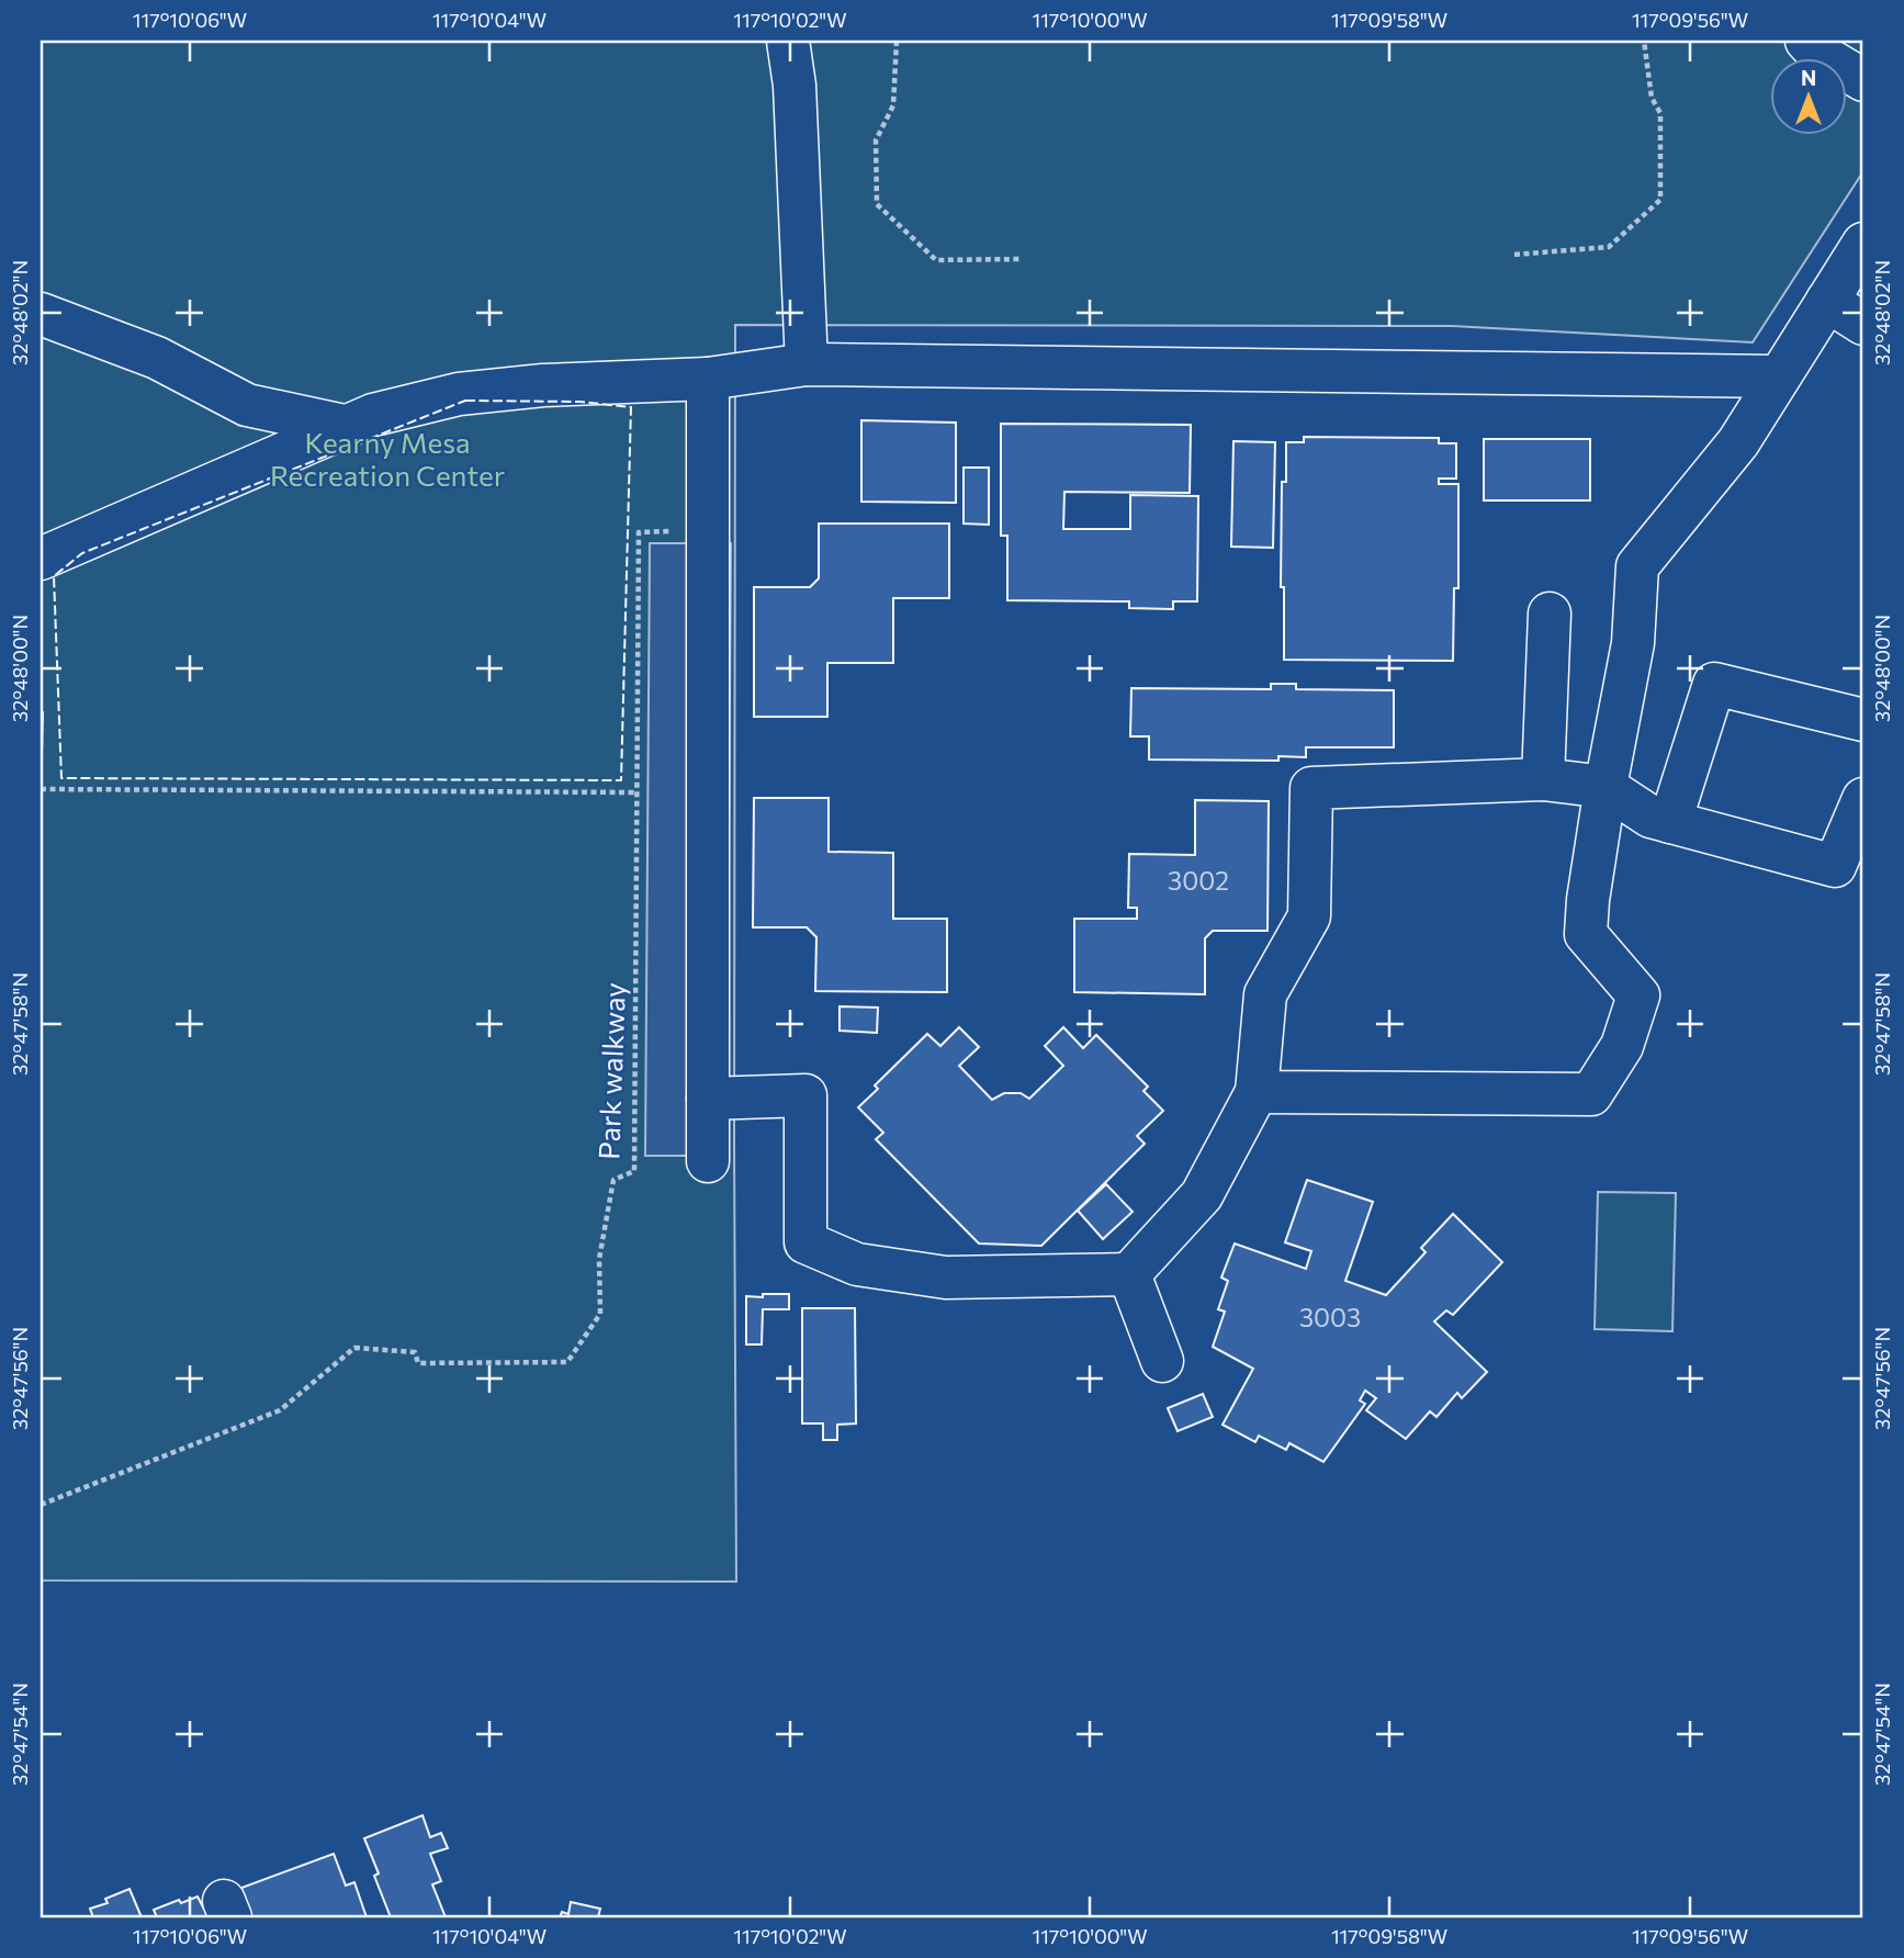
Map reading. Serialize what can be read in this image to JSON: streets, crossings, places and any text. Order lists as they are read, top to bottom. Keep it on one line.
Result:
{"streets":{"path":["Park walkway"]},"parks":["Kearny Mesa Recreation Center"],"house_numbers":["3002","3003"],"north":"top","coordinates":["117°10'06\"W","117°10'04\"W","117°10'02\"W","117°10'00\"W","117°09'58\"W","117°09'56\"W","32°48'02\"N","32°48'00\"N","32°47'58\"N","32°47'56\"N","32°47'54\"N"]}
